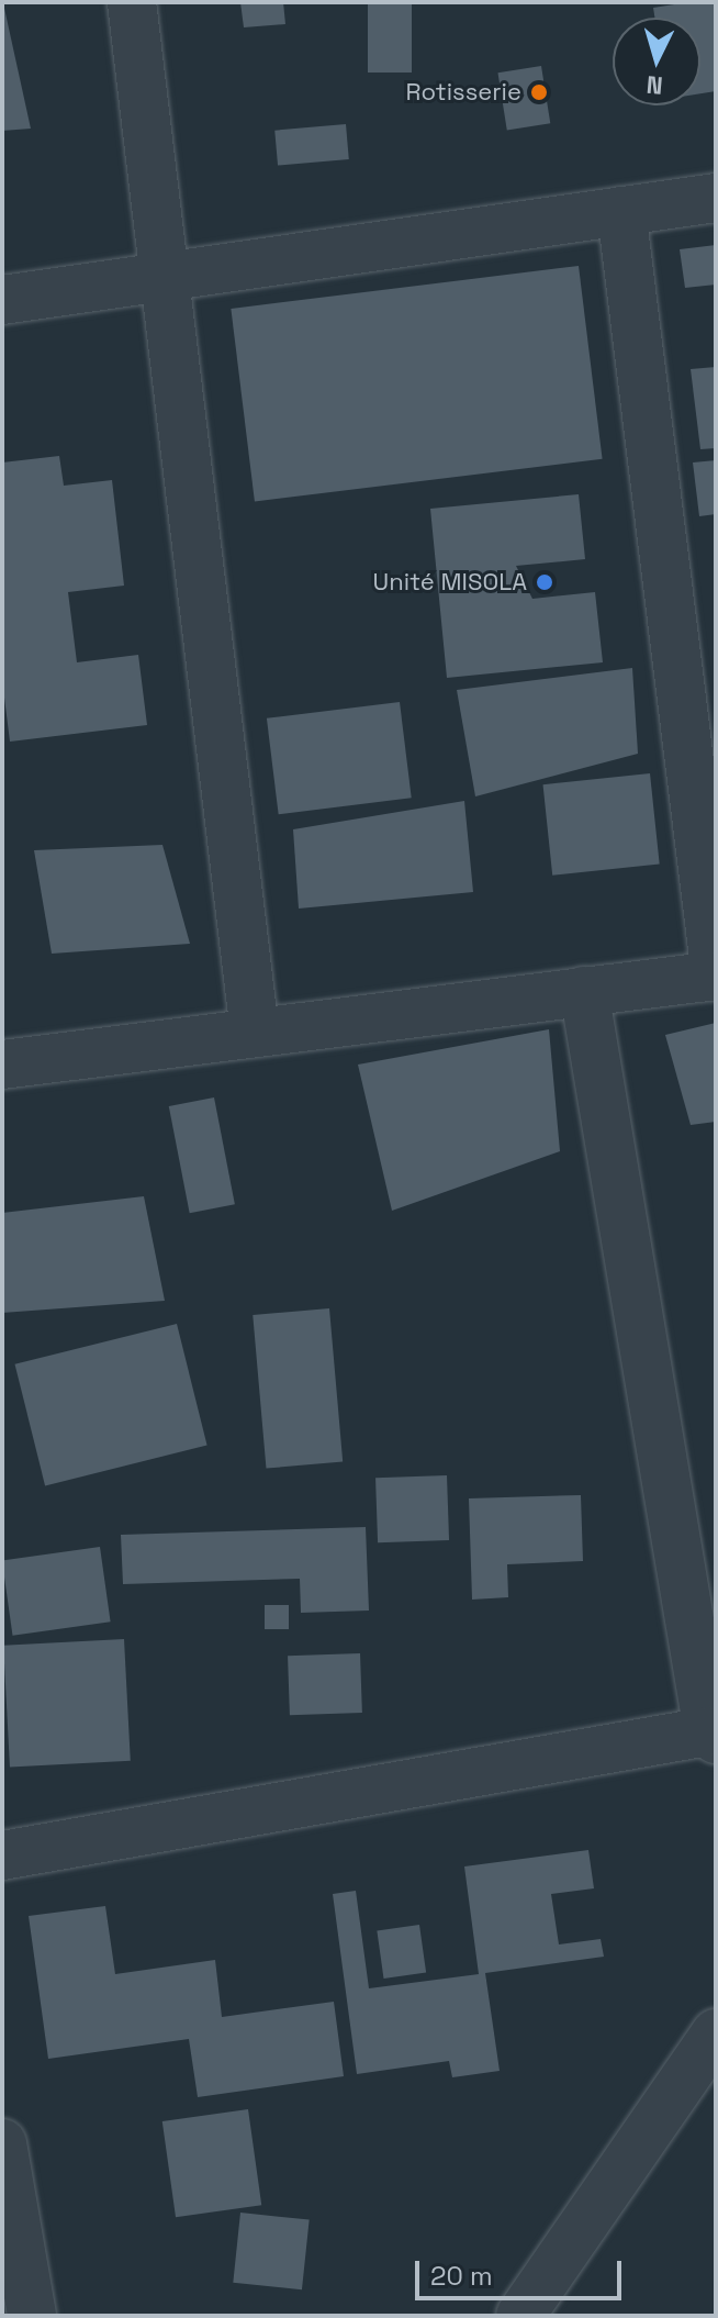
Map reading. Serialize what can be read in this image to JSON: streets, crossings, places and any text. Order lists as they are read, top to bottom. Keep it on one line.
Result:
{"places":["Rotisserie","Unité MISOLA"],"scale_bar":"20 m","north":"bottom"}
